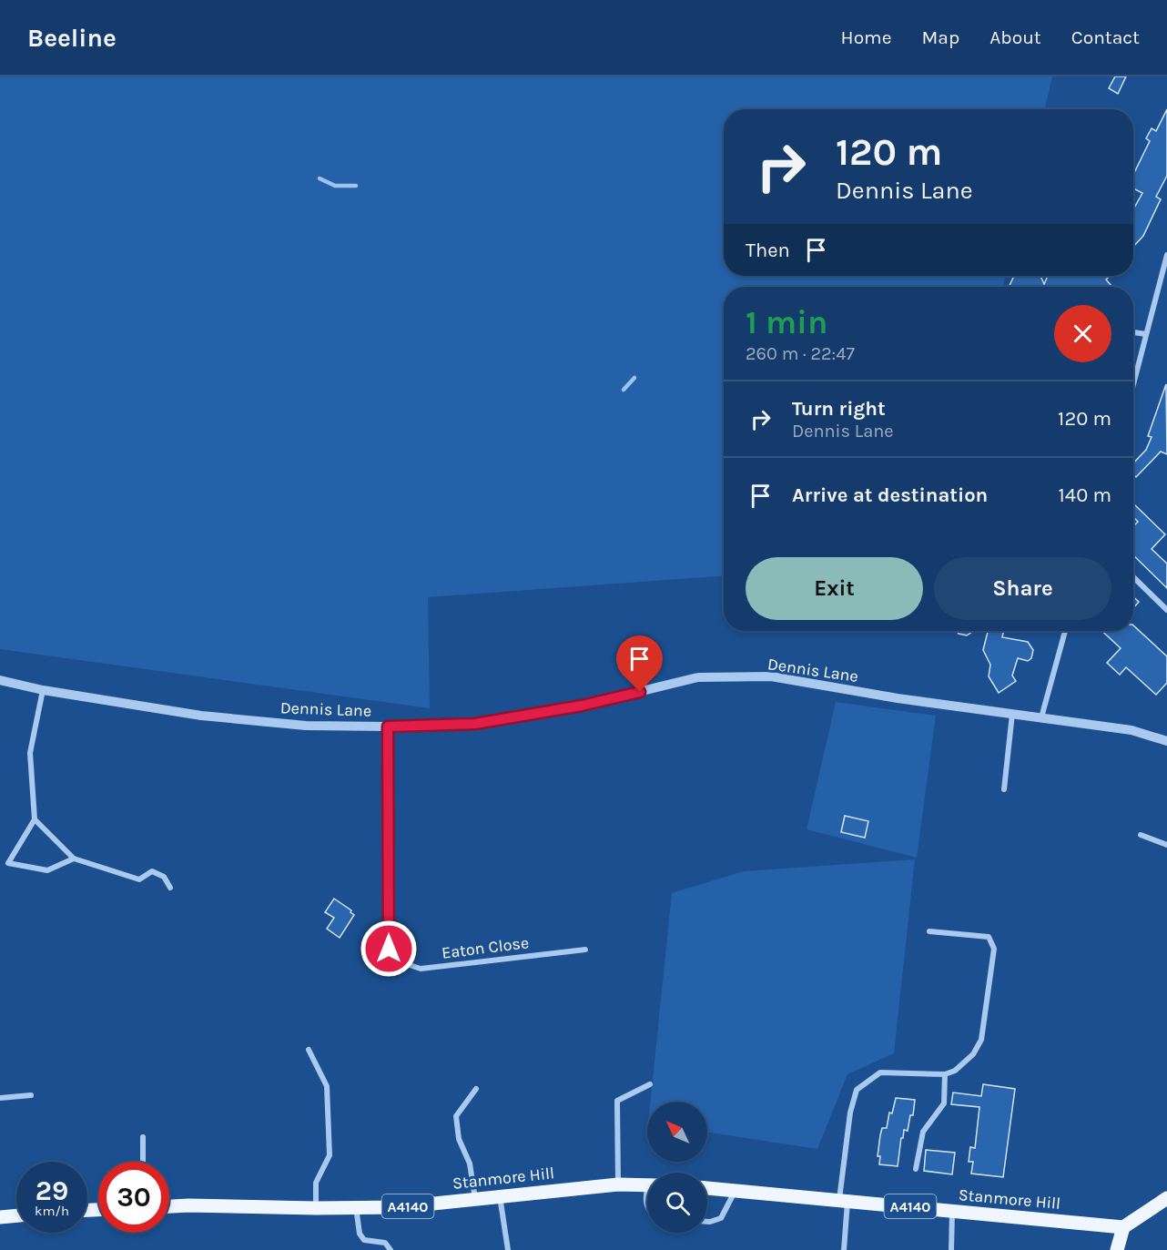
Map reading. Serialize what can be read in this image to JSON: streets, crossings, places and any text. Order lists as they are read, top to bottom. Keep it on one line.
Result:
{"streets":{"main road":["Stanmore Hill","A4140"],"street":["Dennis Lane","Eaton Close"]},"crossings":[["Dennis Lane","Eaton Close"]],"north":"top left","page":{"header":"Beeline","nav":["Home","Map","About","Contact"],"turn":["120 m","Dennis Lane"],"then":"Then","heading":["1 min","260 m · 22:47"],"list":[{"name":"Turn right","note":"Dennis Lane","value":"120 m"},{"name":"Arrive at destination","value":"140 m"}],"buttons":["Exit","Share"],"speed":"29 km/h","limit":"30"}}
